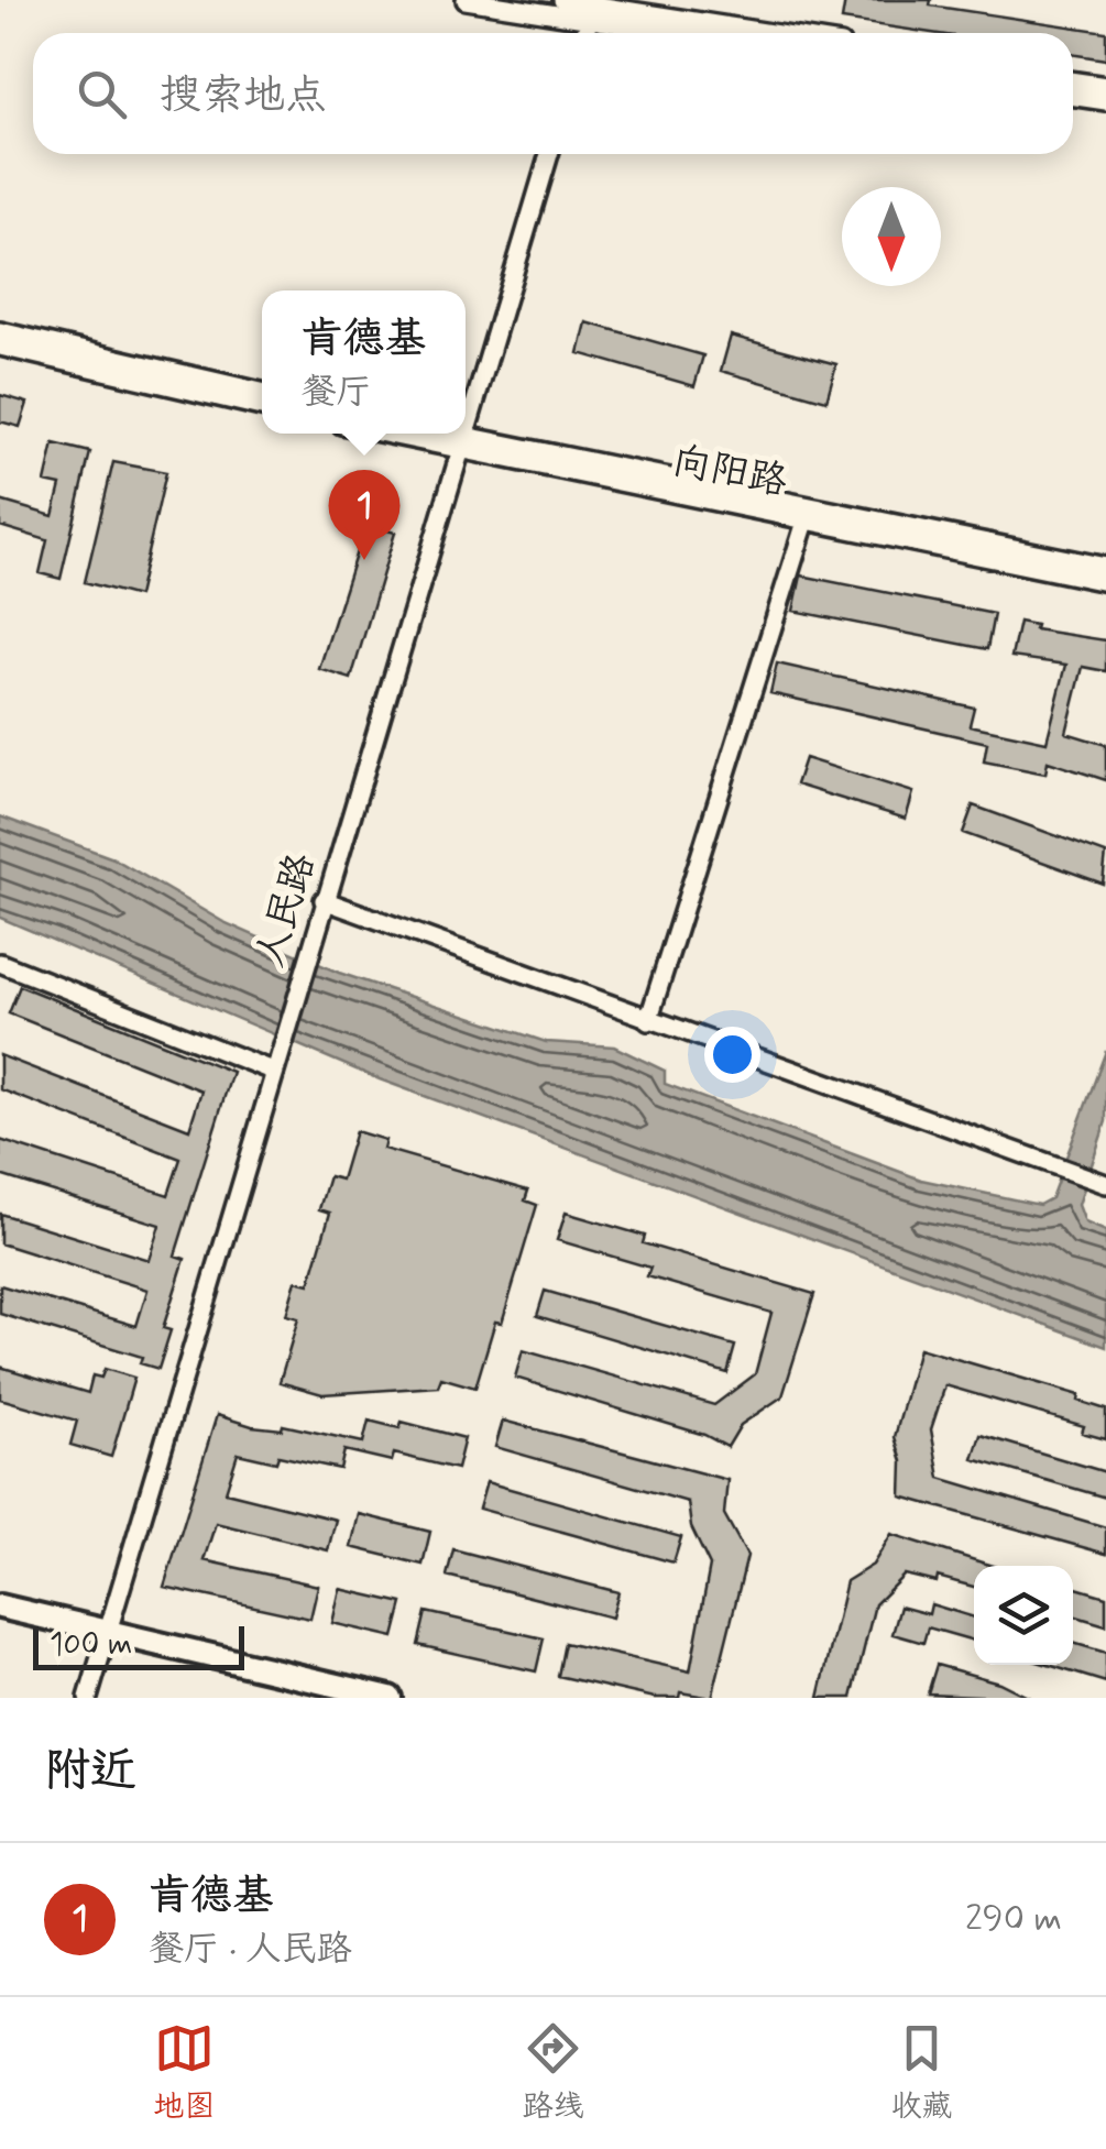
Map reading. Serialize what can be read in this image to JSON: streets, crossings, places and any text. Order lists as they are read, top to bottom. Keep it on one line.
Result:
{"streets":{"street":["向阳路","人民路"]},"crossings":[["向阳路","人民路"]],"scale_bar":"100 m","north":"bottom","page":{"search":"搜索地点","popup":["肯德基","餐厅"],"pins":"1","scale":"100 m","heading":"附近","list":[{"mark":"1","name":"肯德基","note":"餐厅 · 人民路","value":"290 m"}],"nav":["地图","路线","收藏"]}}
